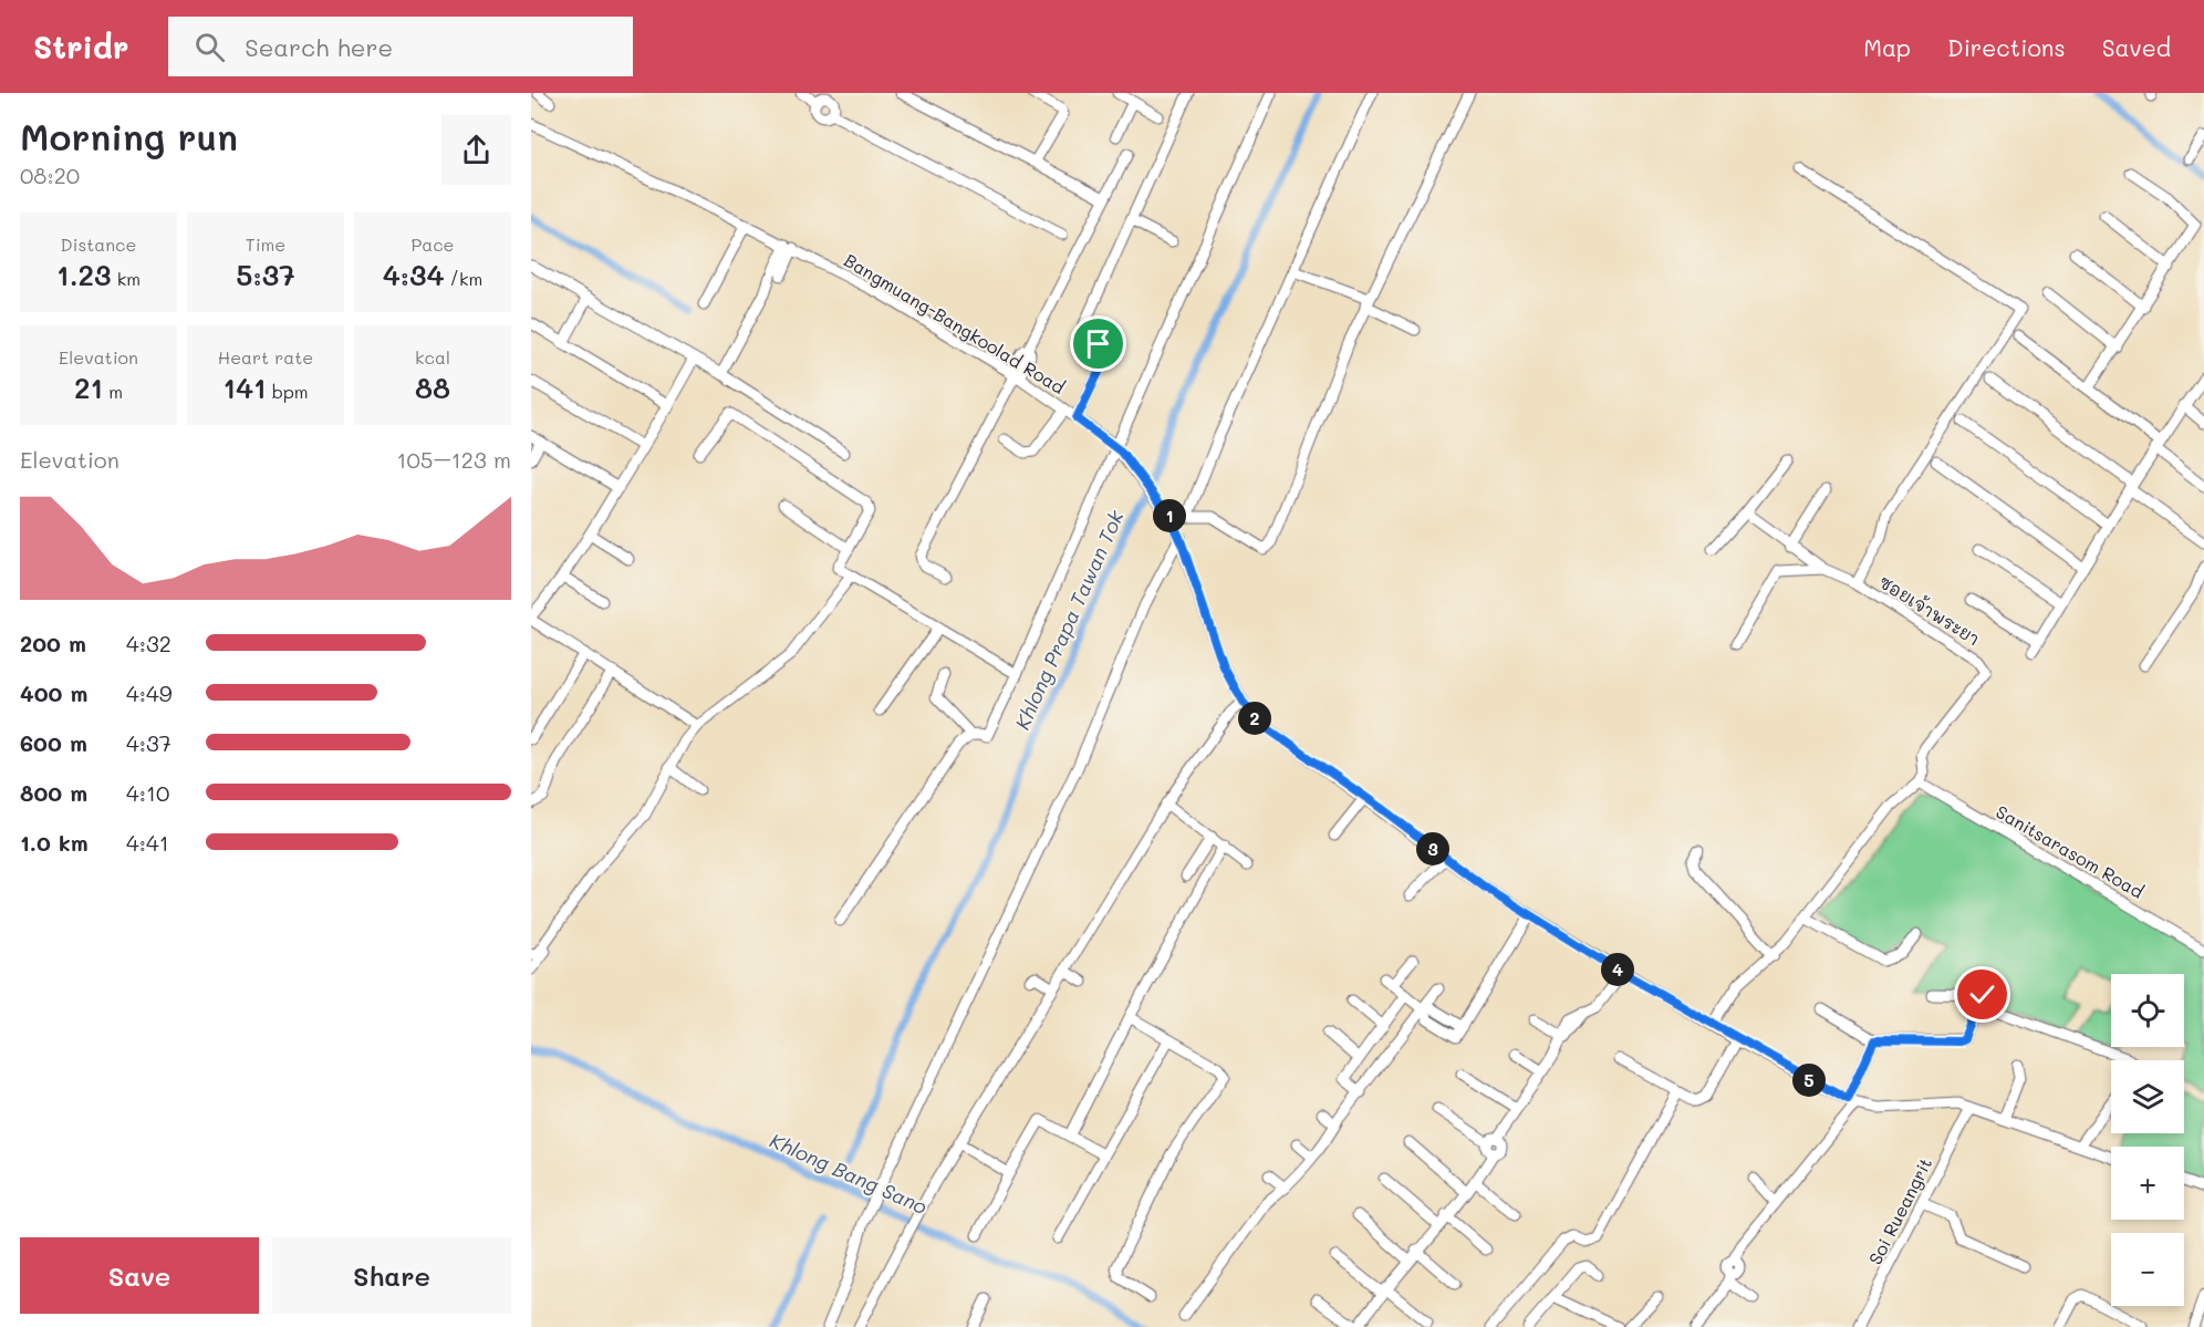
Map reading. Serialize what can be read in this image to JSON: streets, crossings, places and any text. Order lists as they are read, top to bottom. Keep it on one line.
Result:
{"streets":{"street":["Bangmuang-Bangkoolad Road","ซอยเจ้าพระยา","Sanitsarasom Road","Soi Rueangrit"]},"crossings":[["Bangmuang-Bangkoolad Road","Soi Rueangrit"],["ซอยเจ้าพระยา","Sanitsarasom Road"]],"water":["Khlong Prapa Tawan Tok","Khlong Bang Sano"],"page":{"header":"Stridr","search":"Search here","nav":["Map","Directions","Saved"],"heading":["Morning run","08:20"],"stats":[["Distance","1.23 km"],["Time","5:37"],["Pace","4:34 /km"],["Elevation","21 m"],["Heart rate","141 bpm"],["kcal","88"]],"chart":["Elevation","105–123 m"],"pins":["1","2","3","4","5"],"list":[{"name":"200 m","note":"4:32"},{"name":"400 m","note":"4:49"},{"name":"600 m","note":"4:37"},{"name":"800 m","note":"4:10"},{"name":"1.0 km","note":"4:41"}],"map_buttons":["+","−"],"buttons":["Save","Share"]}}
